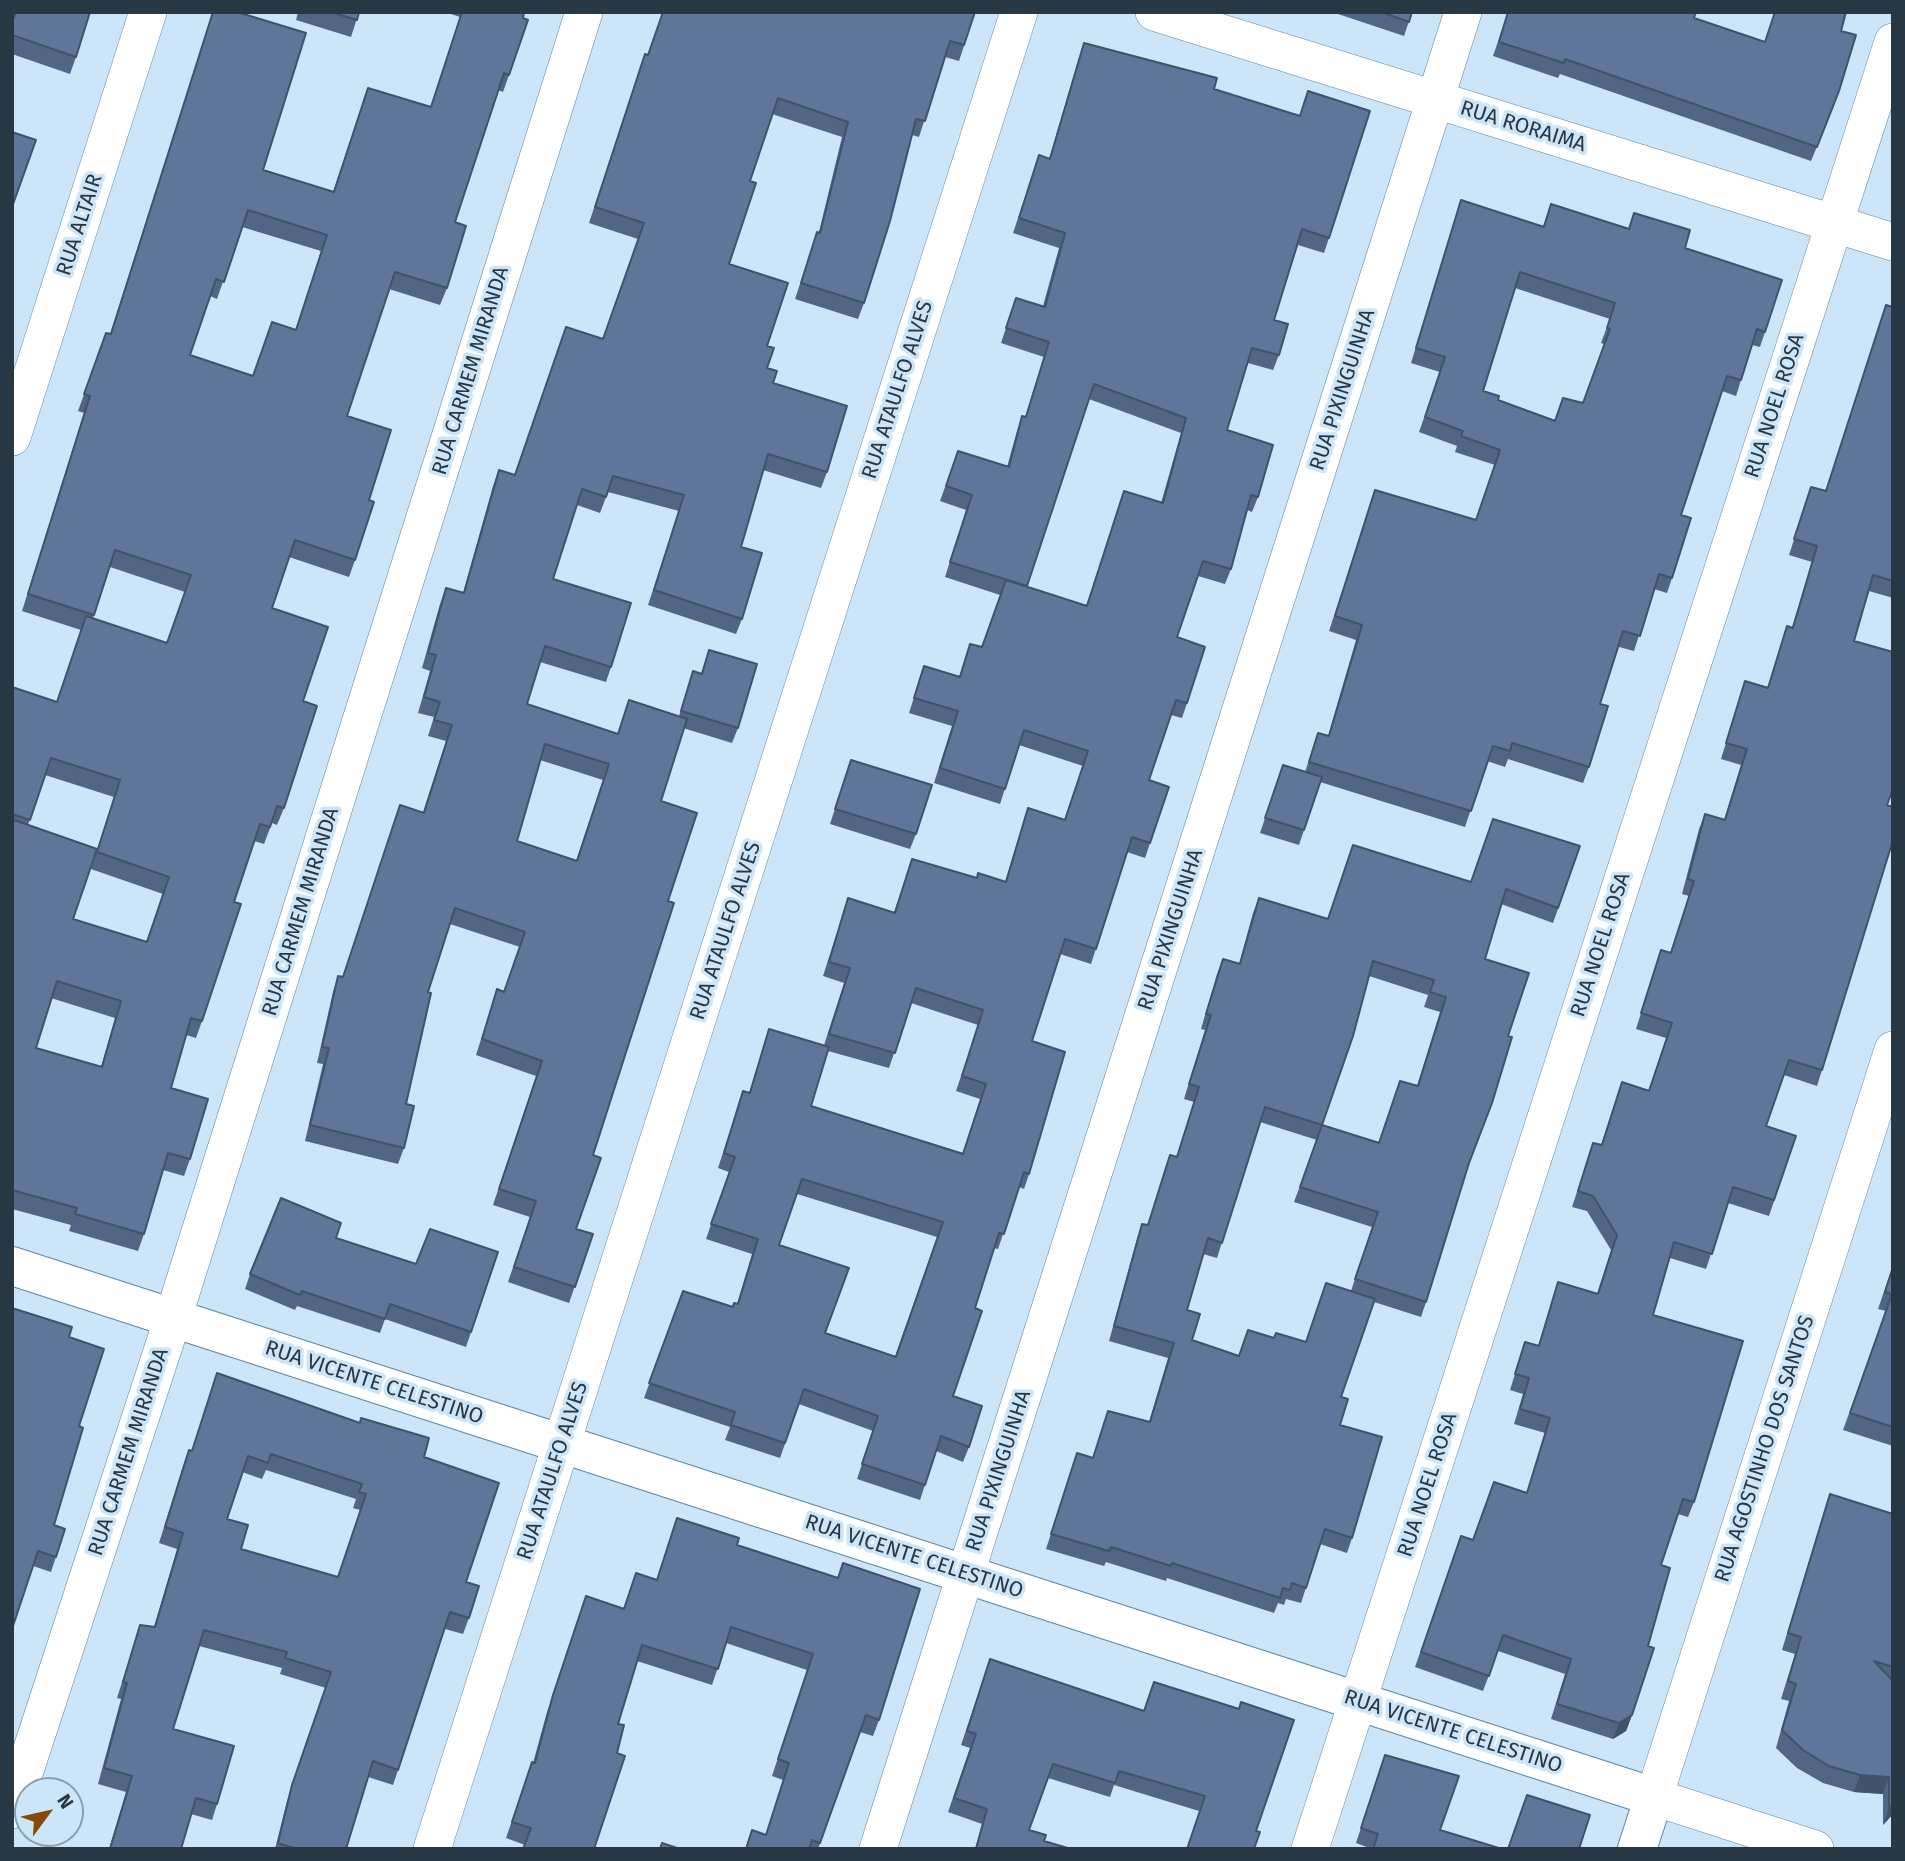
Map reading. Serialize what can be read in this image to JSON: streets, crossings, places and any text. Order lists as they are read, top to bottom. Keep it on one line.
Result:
{"streets":{"street":["RUA RORAIMA","RUA ALTAIR","RUA CARMEM MIRANDA","RUA ATAULFO ALVES","RUA PIXINGUINHA","RUA NOEL ROSA","RUA VICENTE CELESTINO","RUA AGOSTINHO DOS SANTOS"]},"crossings":[["RUA RORAIMA","RUA PIXINGUINHA"],["RUA RORAIMA","RUA NOEL ROSA"],["RUA CARMEM MIRANDA","RUA VICENTE CELESTINO"],["RUA ATAULFO ALVES","RUA VICENTE CELESTINO"],["RUA PIXINGUINHA","RUA VICENTE CELESTINO"],["RUA NOEL ROSA","RUA VICENTE CELESTINO"],["RUA VICENTE CELESTINO","RUA AGOSTINHO DOS SANTOS"]],"north":"top right"}
